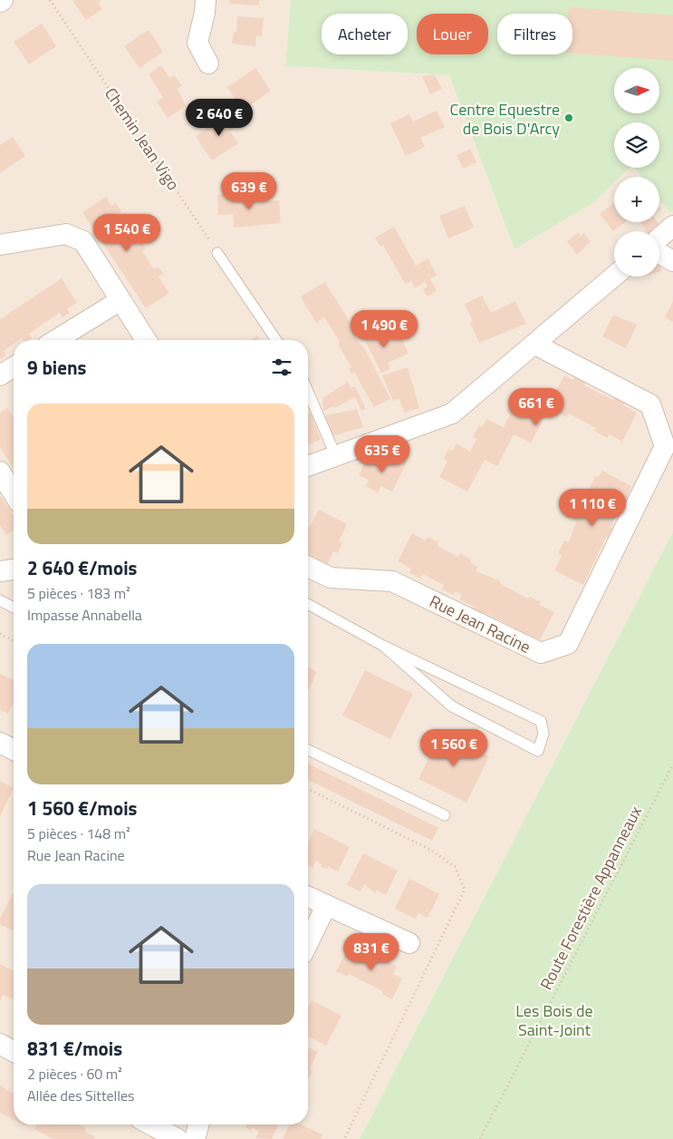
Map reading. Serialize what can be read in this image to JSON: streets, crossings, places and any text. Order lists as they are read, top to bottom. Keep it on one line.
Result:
{"streets":{"street":["Rue Jean Racine"],"path":["Chemin Jean Vigo","Route Forestière Appanneaux"]},"parks":["Les Bois de Saint-Joint"],"places":["Centre Equestre de Bois D'Arcy"],"north":"right","page":{"chip":["Acheter","Louer","Filtres"],"map_buttons":["+","−"],"price":["2 640 €","639 €","1 540 €","1 490 €","661 €","635 €","1 110 €","1 560 €","831 €"],"heading":"9 biens","list":[{"name":"2 640 €/mois","note":"5 pièces · 183 m² · Impasse Annabella"},{"name":"1 560 €/mois","note":"5 pièces · 148 m² · Rue Jean Racine"},{"name":"831 €/mois","note":"2 pièces · 60 m² · Allée des Sittelles"}]}}
